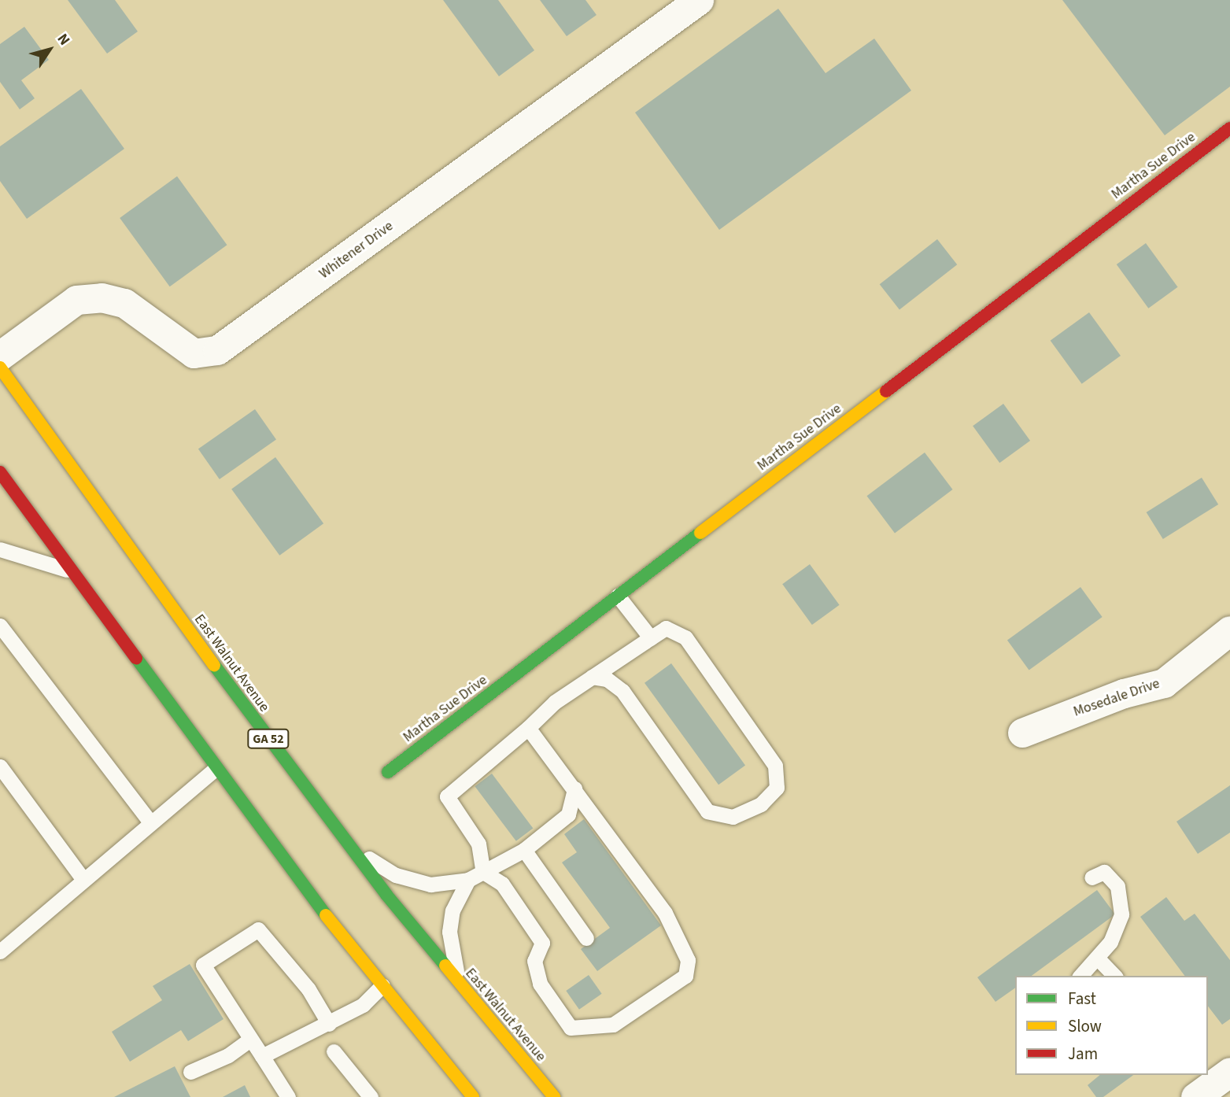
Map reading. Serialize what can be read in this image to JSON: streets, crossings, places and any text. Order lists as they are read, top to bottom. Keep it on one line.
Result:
{"streets":{"main road":["Martha Sue Drive","East Walnut Avenue","GA 52"],"street":["Whitener Drive","Mosedale Drive"]},"legend":["Fast","Slow","Jam"],"north":"top right"}
